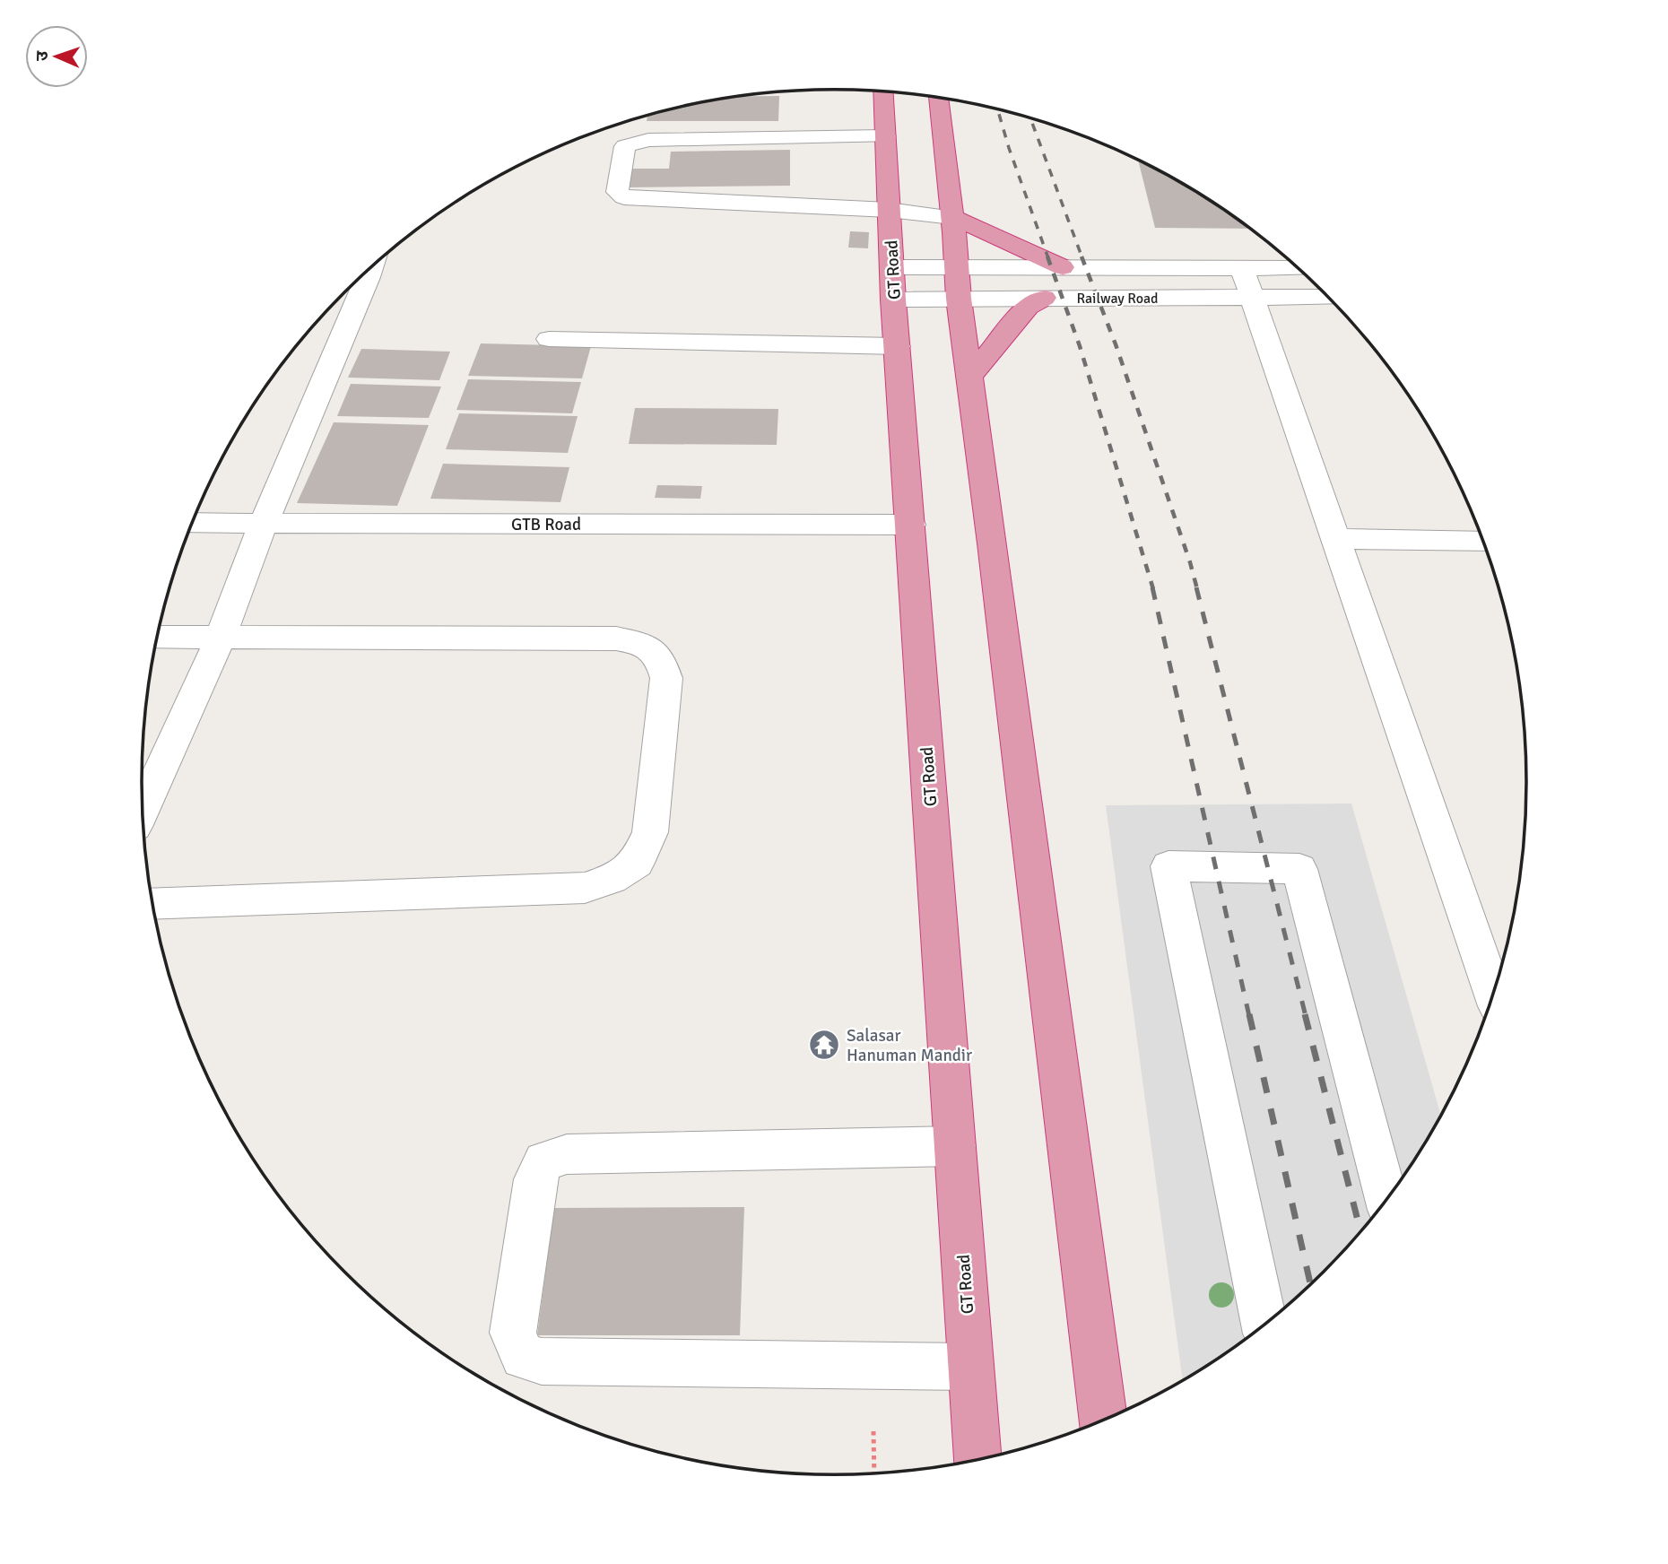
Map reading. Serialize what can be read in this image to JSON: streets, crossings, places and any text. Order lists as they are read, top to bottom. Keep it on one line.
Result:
{"streets":{"highway":["GT Road"],"street":["Railway Road","GTB Road"]},"crossings":[["GT Road","Railway Road"],["GT Road","GTB Road"]],"places":{"temple":["Salasar Hanuman Mandir"]},"north":"left"}
